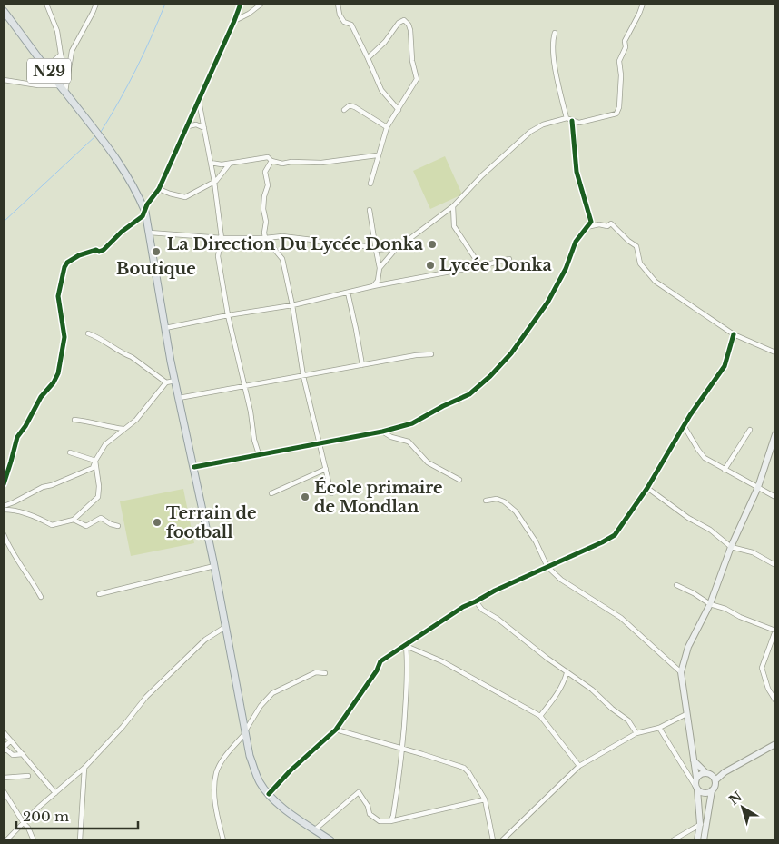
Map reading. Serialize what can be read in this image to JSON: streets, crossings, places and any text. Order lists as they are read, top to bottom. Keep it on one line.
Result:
{"streets":{"main road":["N29"]},"places":["La Direction Du Lycée Donka","Boutique","Lycée Donka","École primaire de Mondlan","Terrain de football"],"scale_bar":"200 m","north":"top left"}
